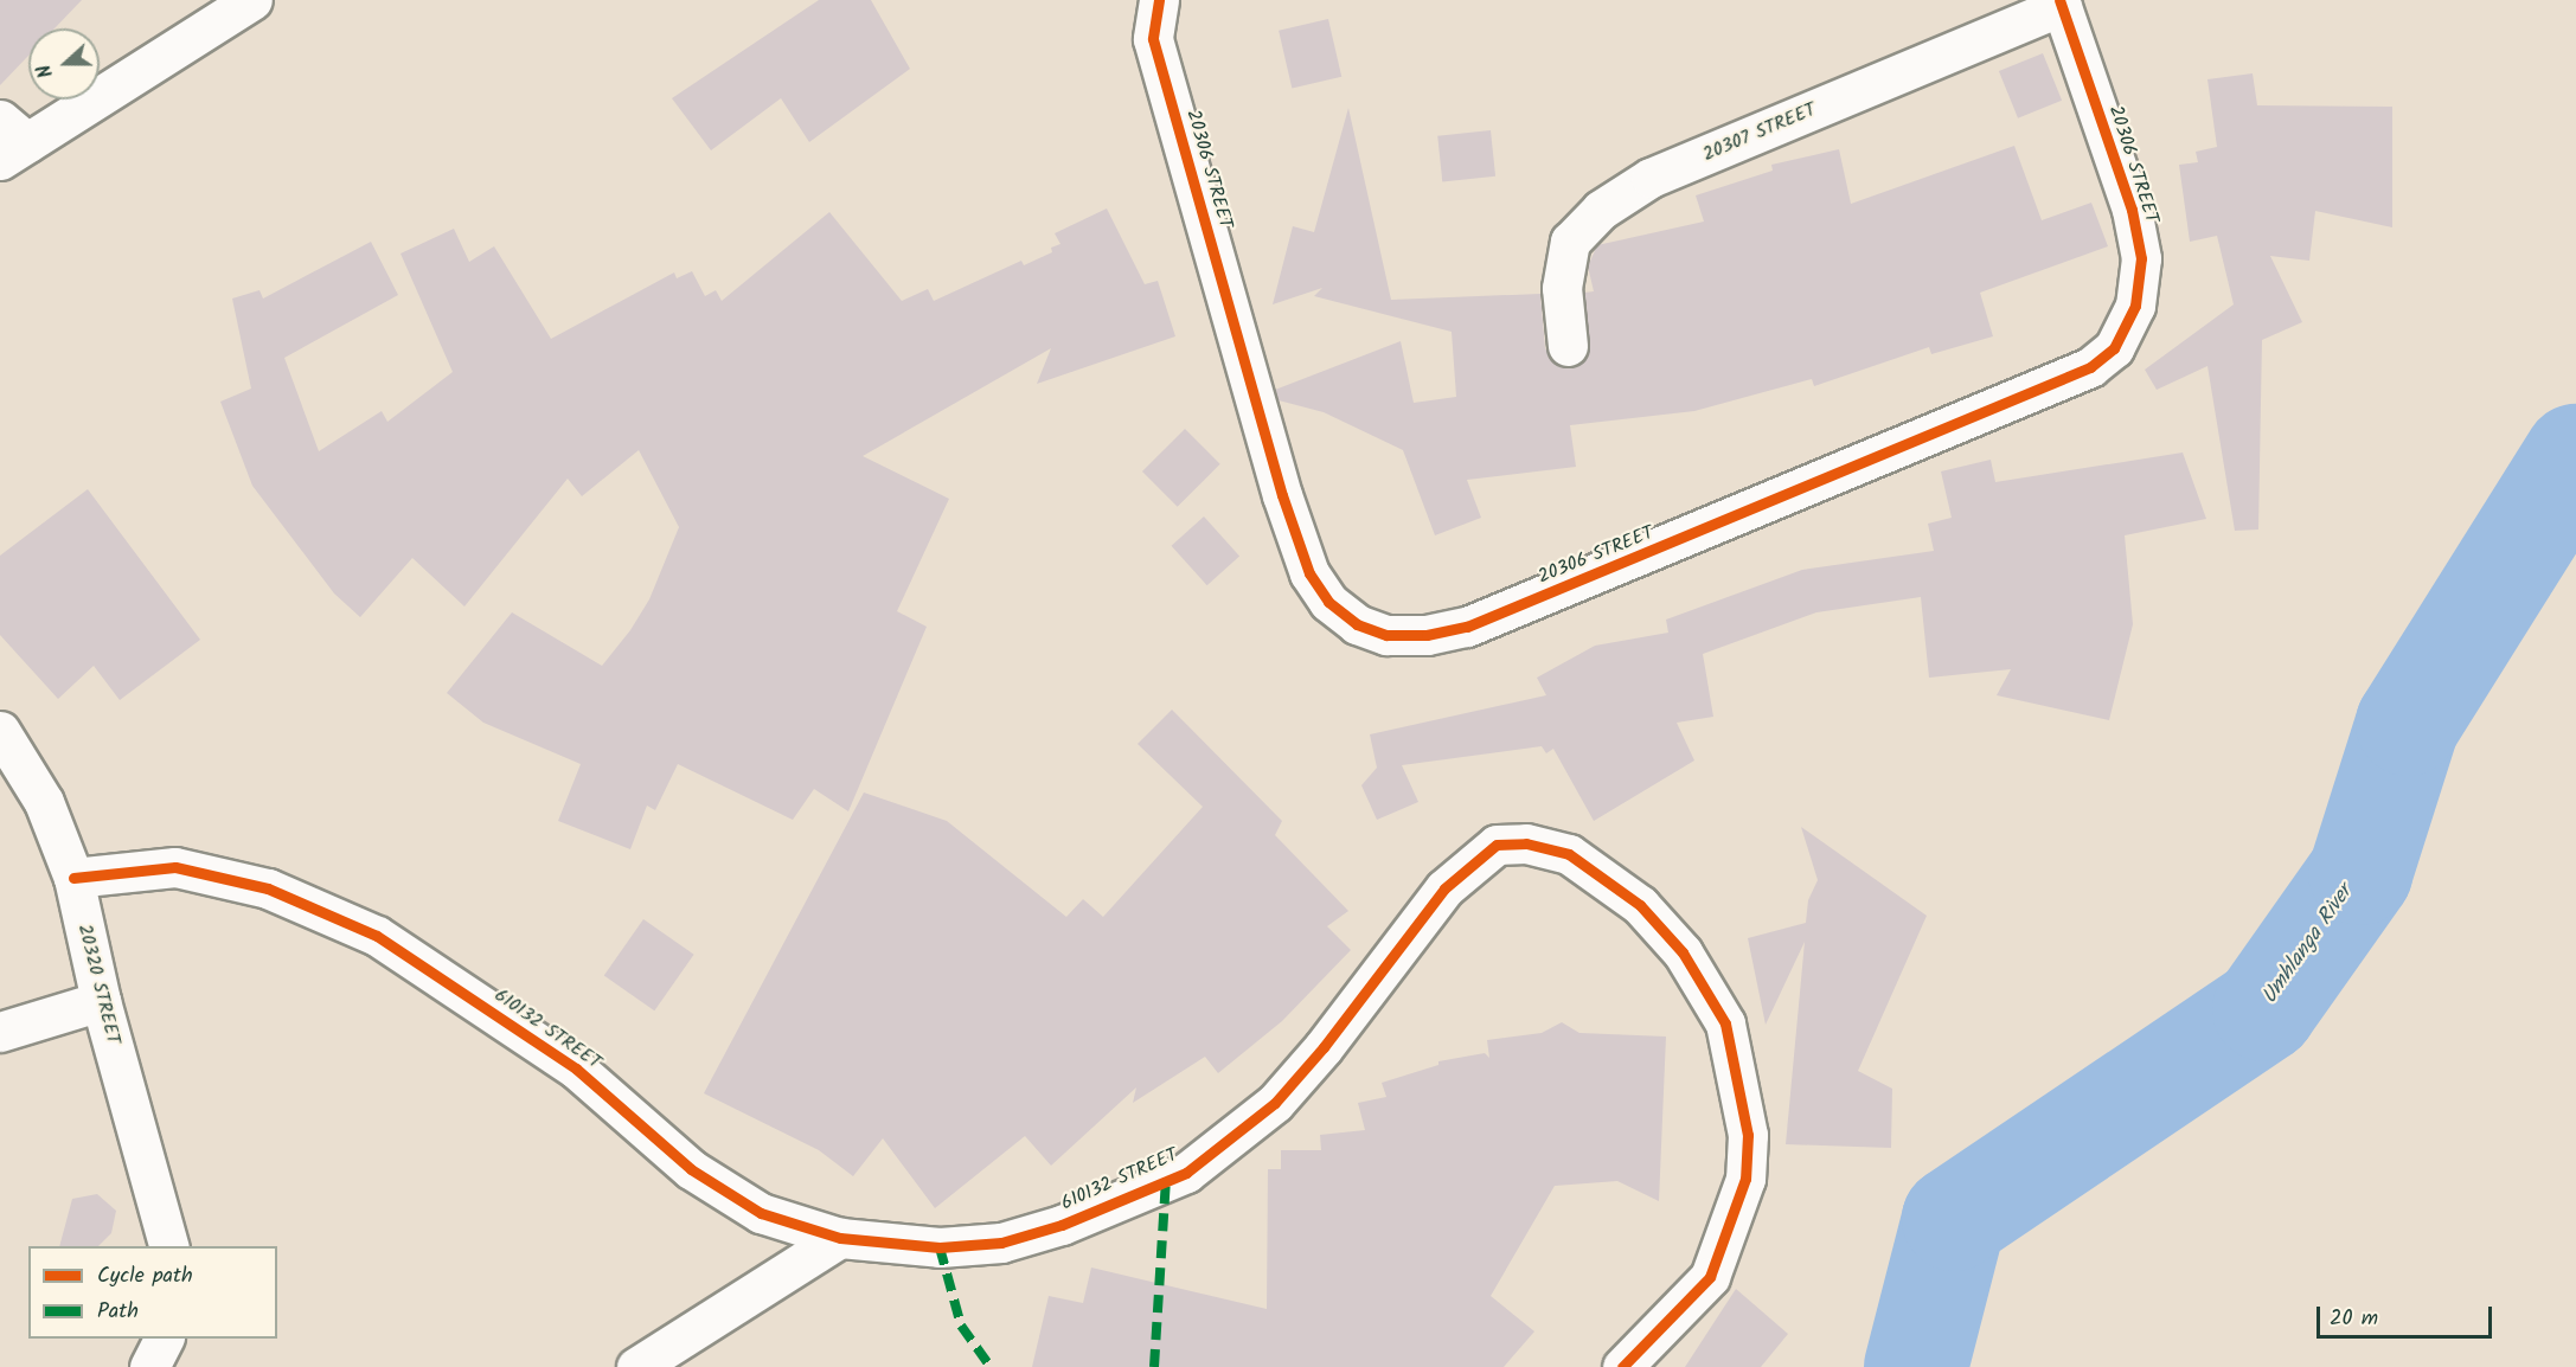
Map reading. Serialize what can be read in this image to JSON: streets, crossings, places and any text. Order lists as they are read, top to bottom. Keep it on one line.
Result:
{"streets":{"street":["20307 STREET","20306 STREET","20320 STREET","610132 STREET"]},"crossings":[["20307 STREET","20306 STREET"],["20320 STREET","610132 STREET"]],"water":["Umhlanga River"],"legend":["Cycle path","Path"],"scale_bar":"20 m","north":"left"}
